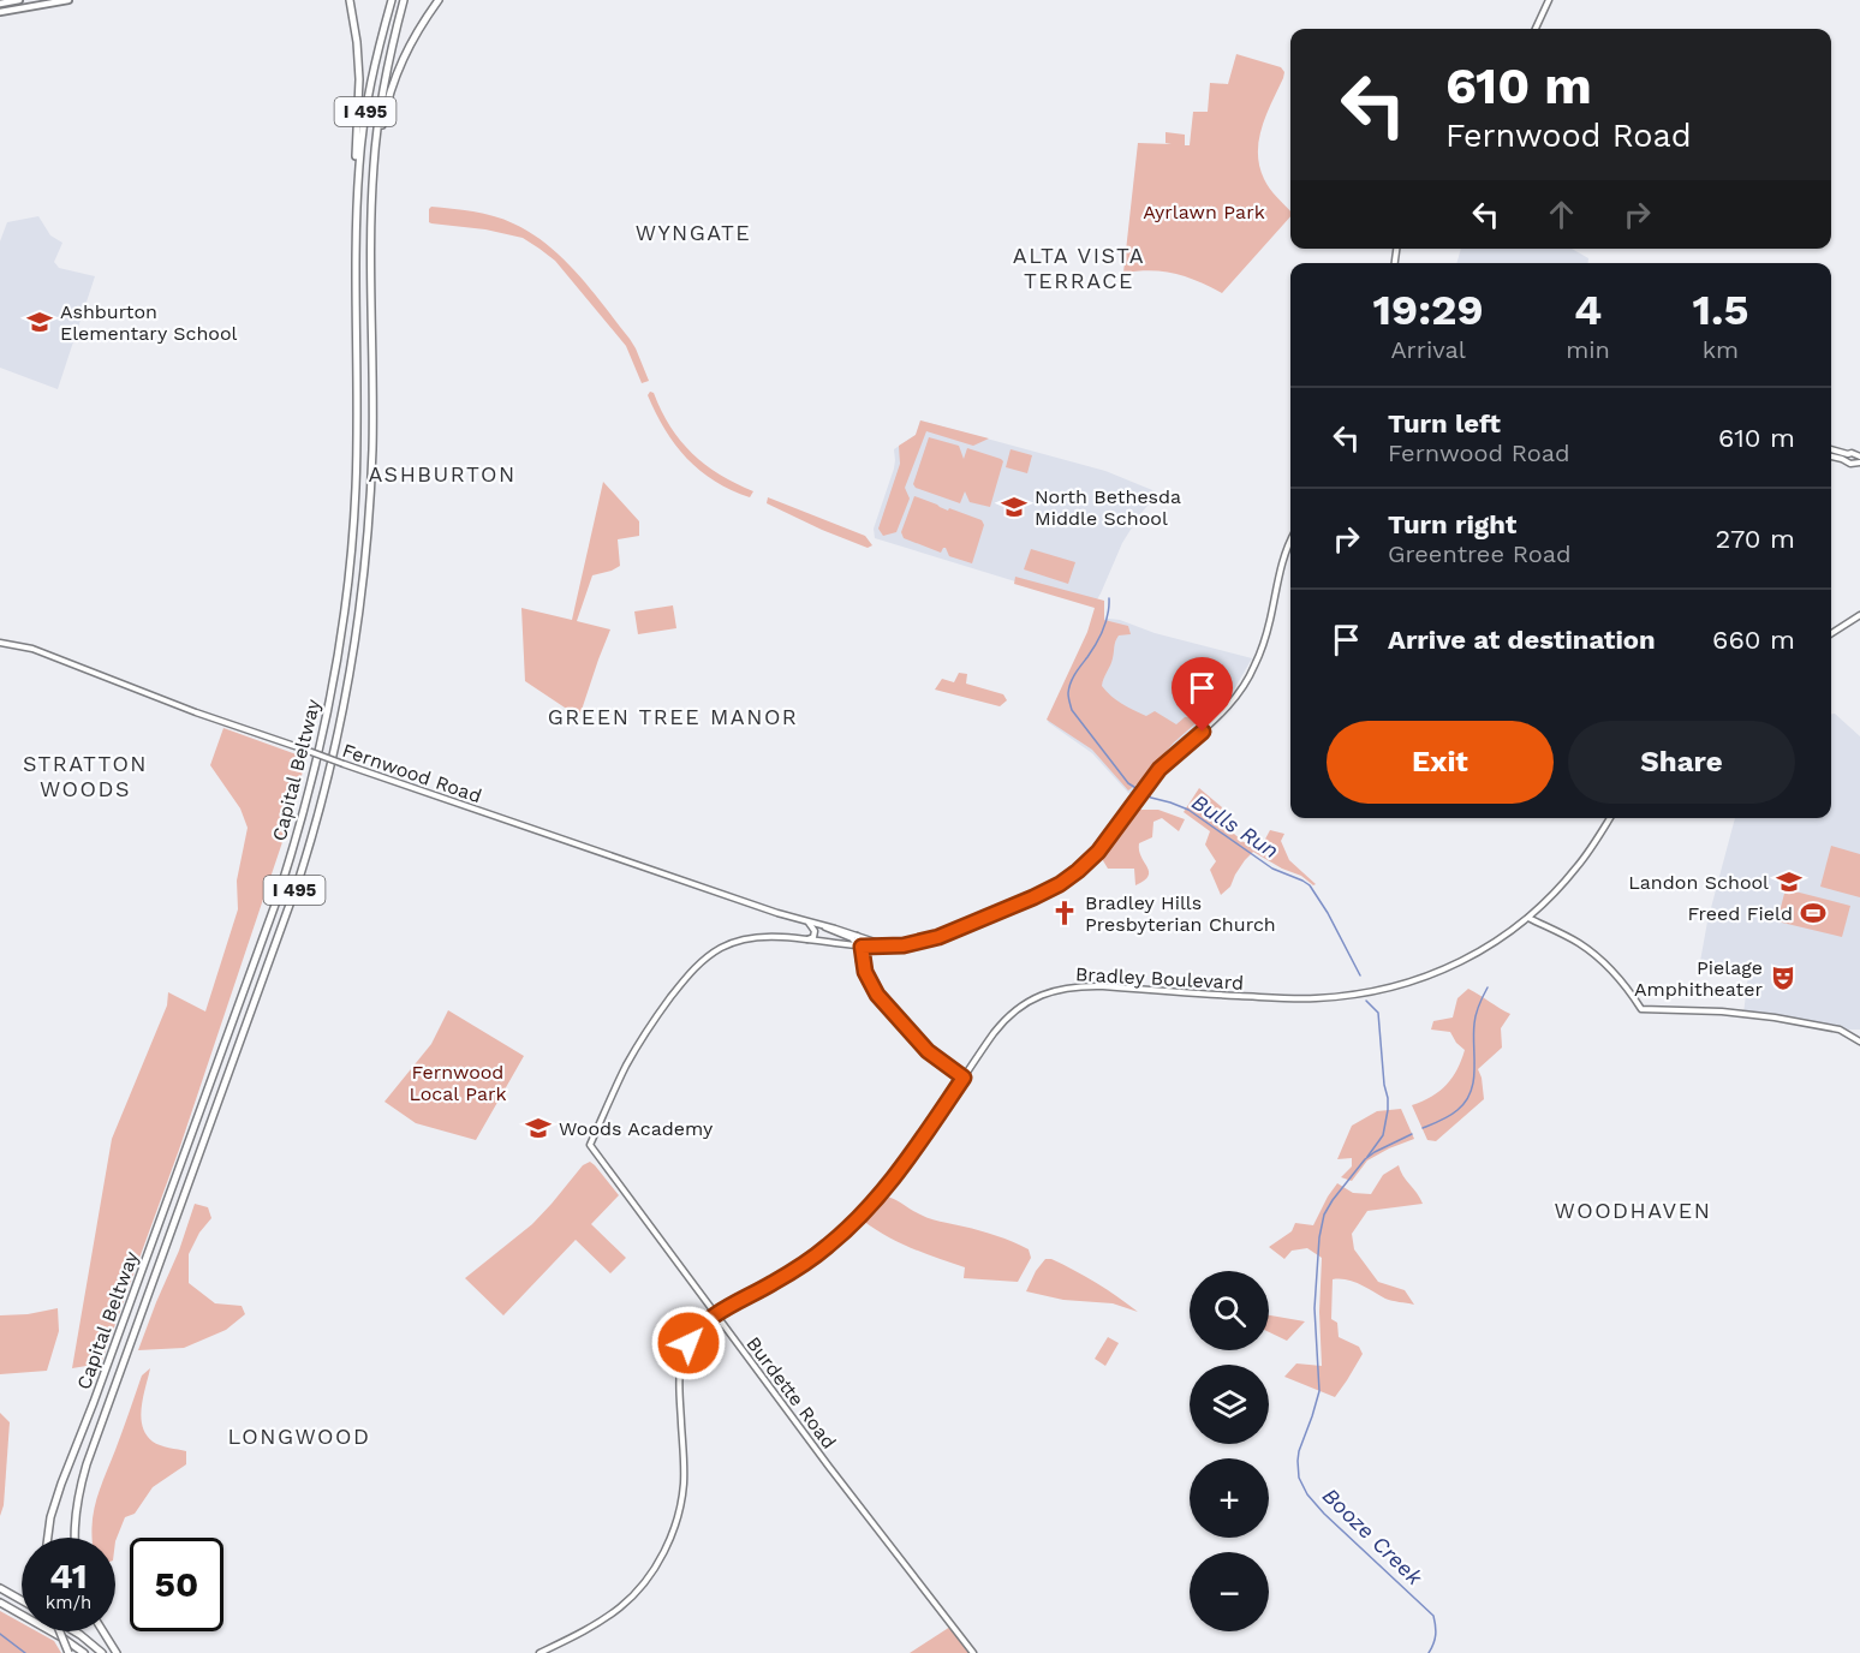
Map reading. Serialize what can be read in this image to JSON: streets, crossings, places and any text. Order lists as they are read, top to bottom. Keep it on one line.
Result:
{"streets":{"highway":["I 495","Capital Beltway"],"main road":["Fernwood Road","Bradley Boulevard","Burdette Road"]},"crossings":[["Bradley Boulevard","Burdette Road"]],"districts":["WYNGATE","ALTA VISTA TERRACE","ASHBURTON","GREEN TREE MANOR","STRATTON WOODS","WOODHAVEN","LONGWOOD"],"water":["Bulls Run","Booze Creek"],"parks":["Ayrlawn Park","Fernwood Local Park"],"places":{"school or university":["Ashburton Elementary School","North Bethesda Middle School","Landon School","Woods Academy"],"church":["Bradley Hills Presbyterian Church"],"sports":["Freed Field"],"theatre":["Pielage Amphitheater"]},"page":{"turn":["610 m","Fernwood Road"],"eta":["19:29","Arrival","4","min","1.5","km"],"list":[{"name":"Turn left","note":"Fernwood Road","value":"610 m"},{"name":"Turn right","note":"Greentree Road","value":"270 m"},{"name":"Arrive at destination","value":"660 m"}],"buttons":["Exit","Share"],"map_buttons":["+","−"],"speed":"41 km/h","limit":"50"}}
